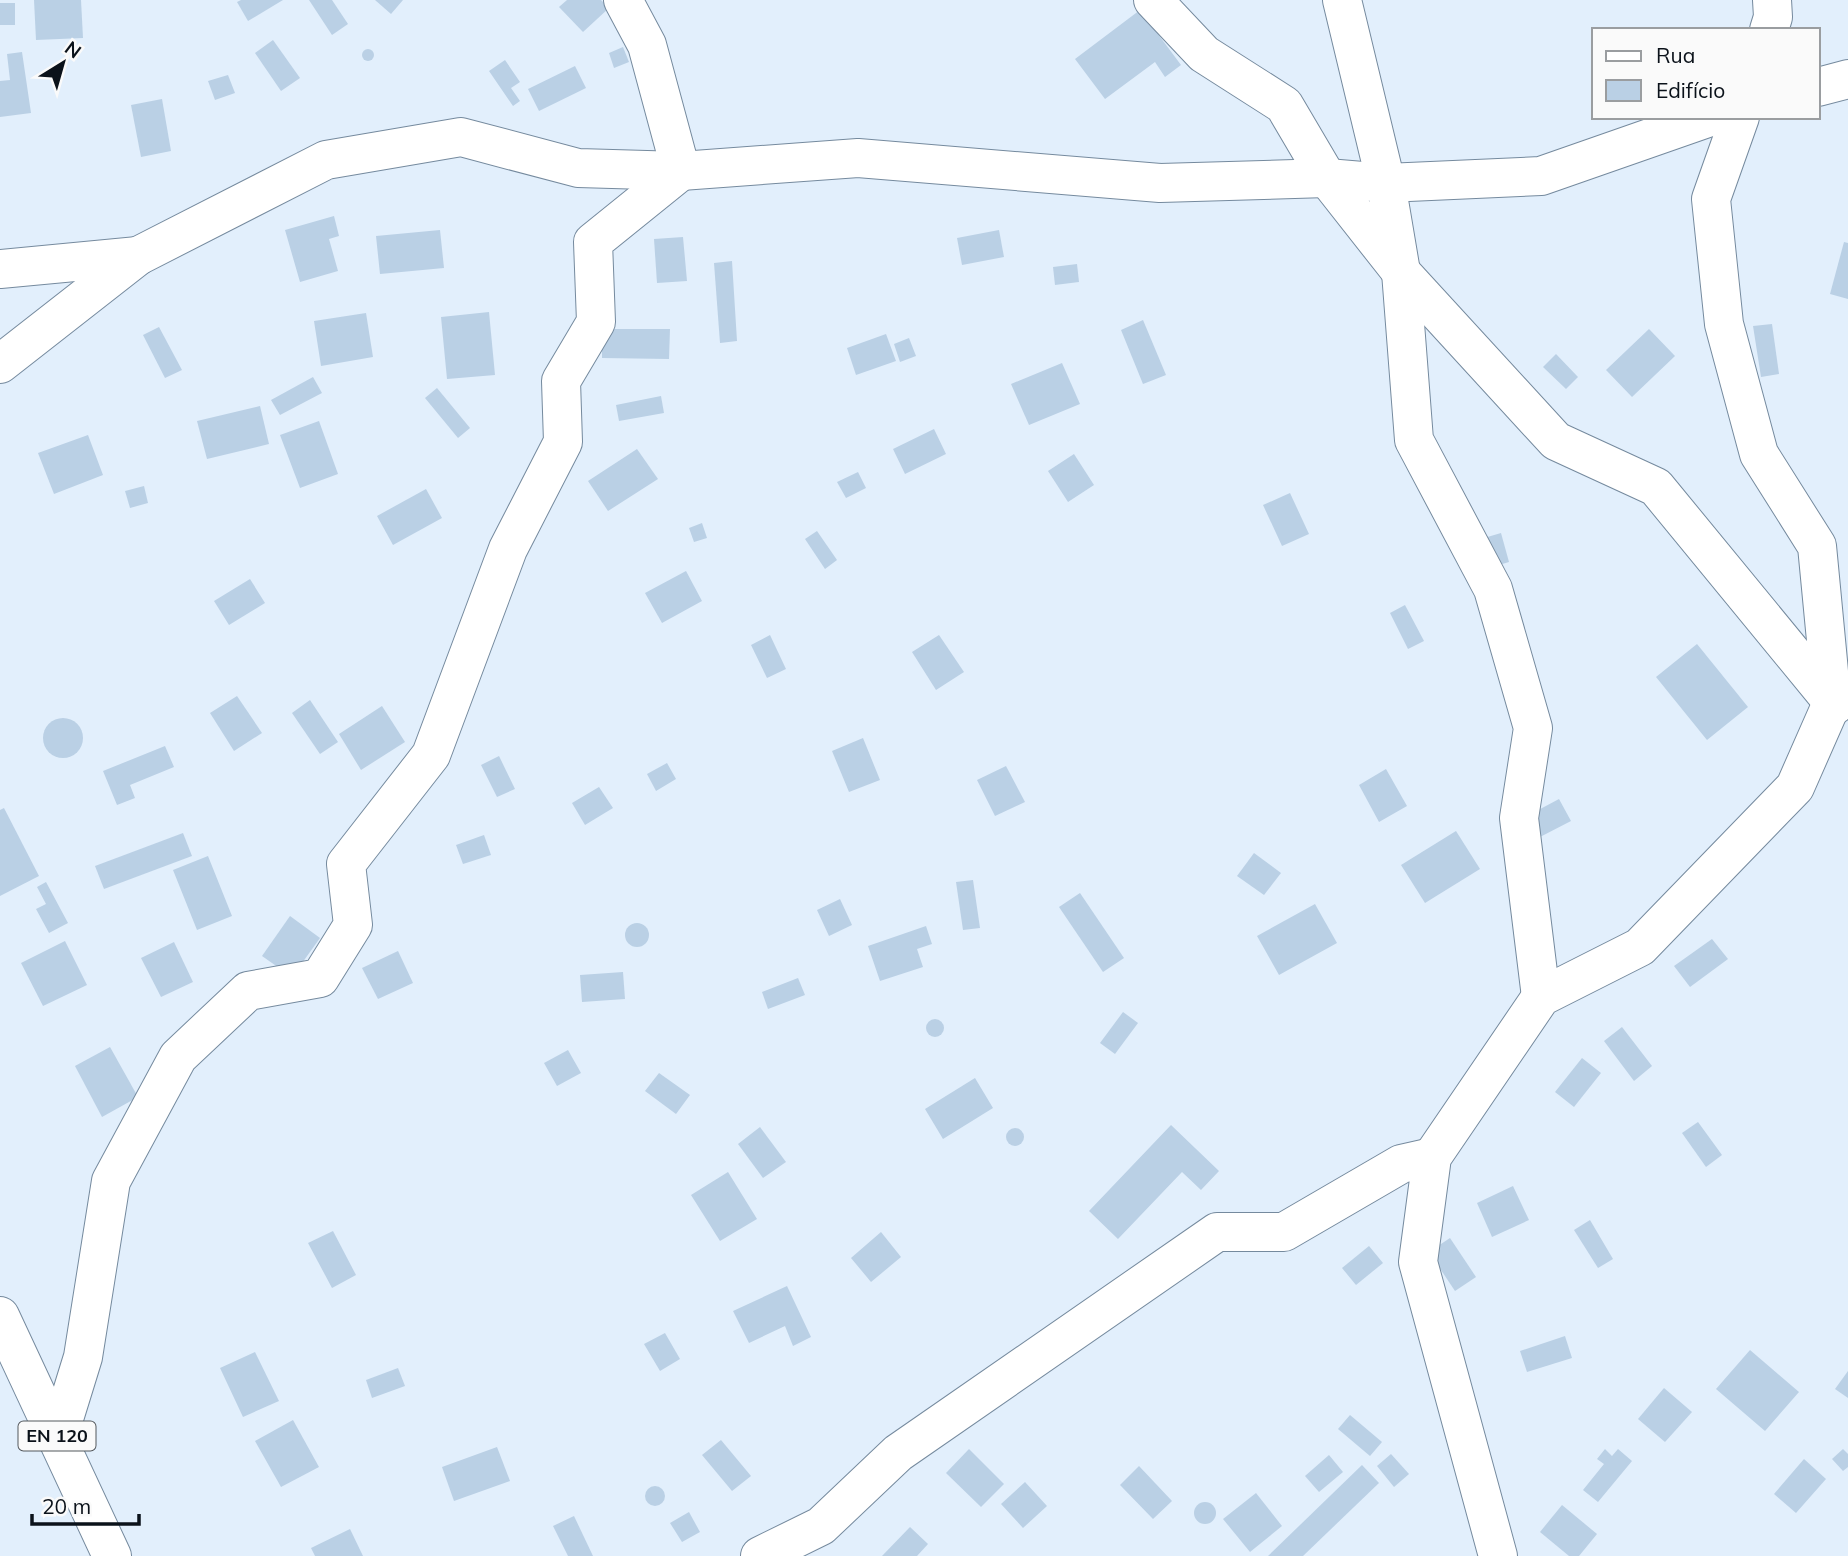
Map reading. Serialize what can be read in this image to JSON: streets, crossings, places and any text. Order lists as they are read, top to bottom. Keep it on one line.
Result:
{"streets":{"street":["EN 120"]},"legend":["Rua","Edifício"],"scale_bar":"20 m","north":"top right"}
